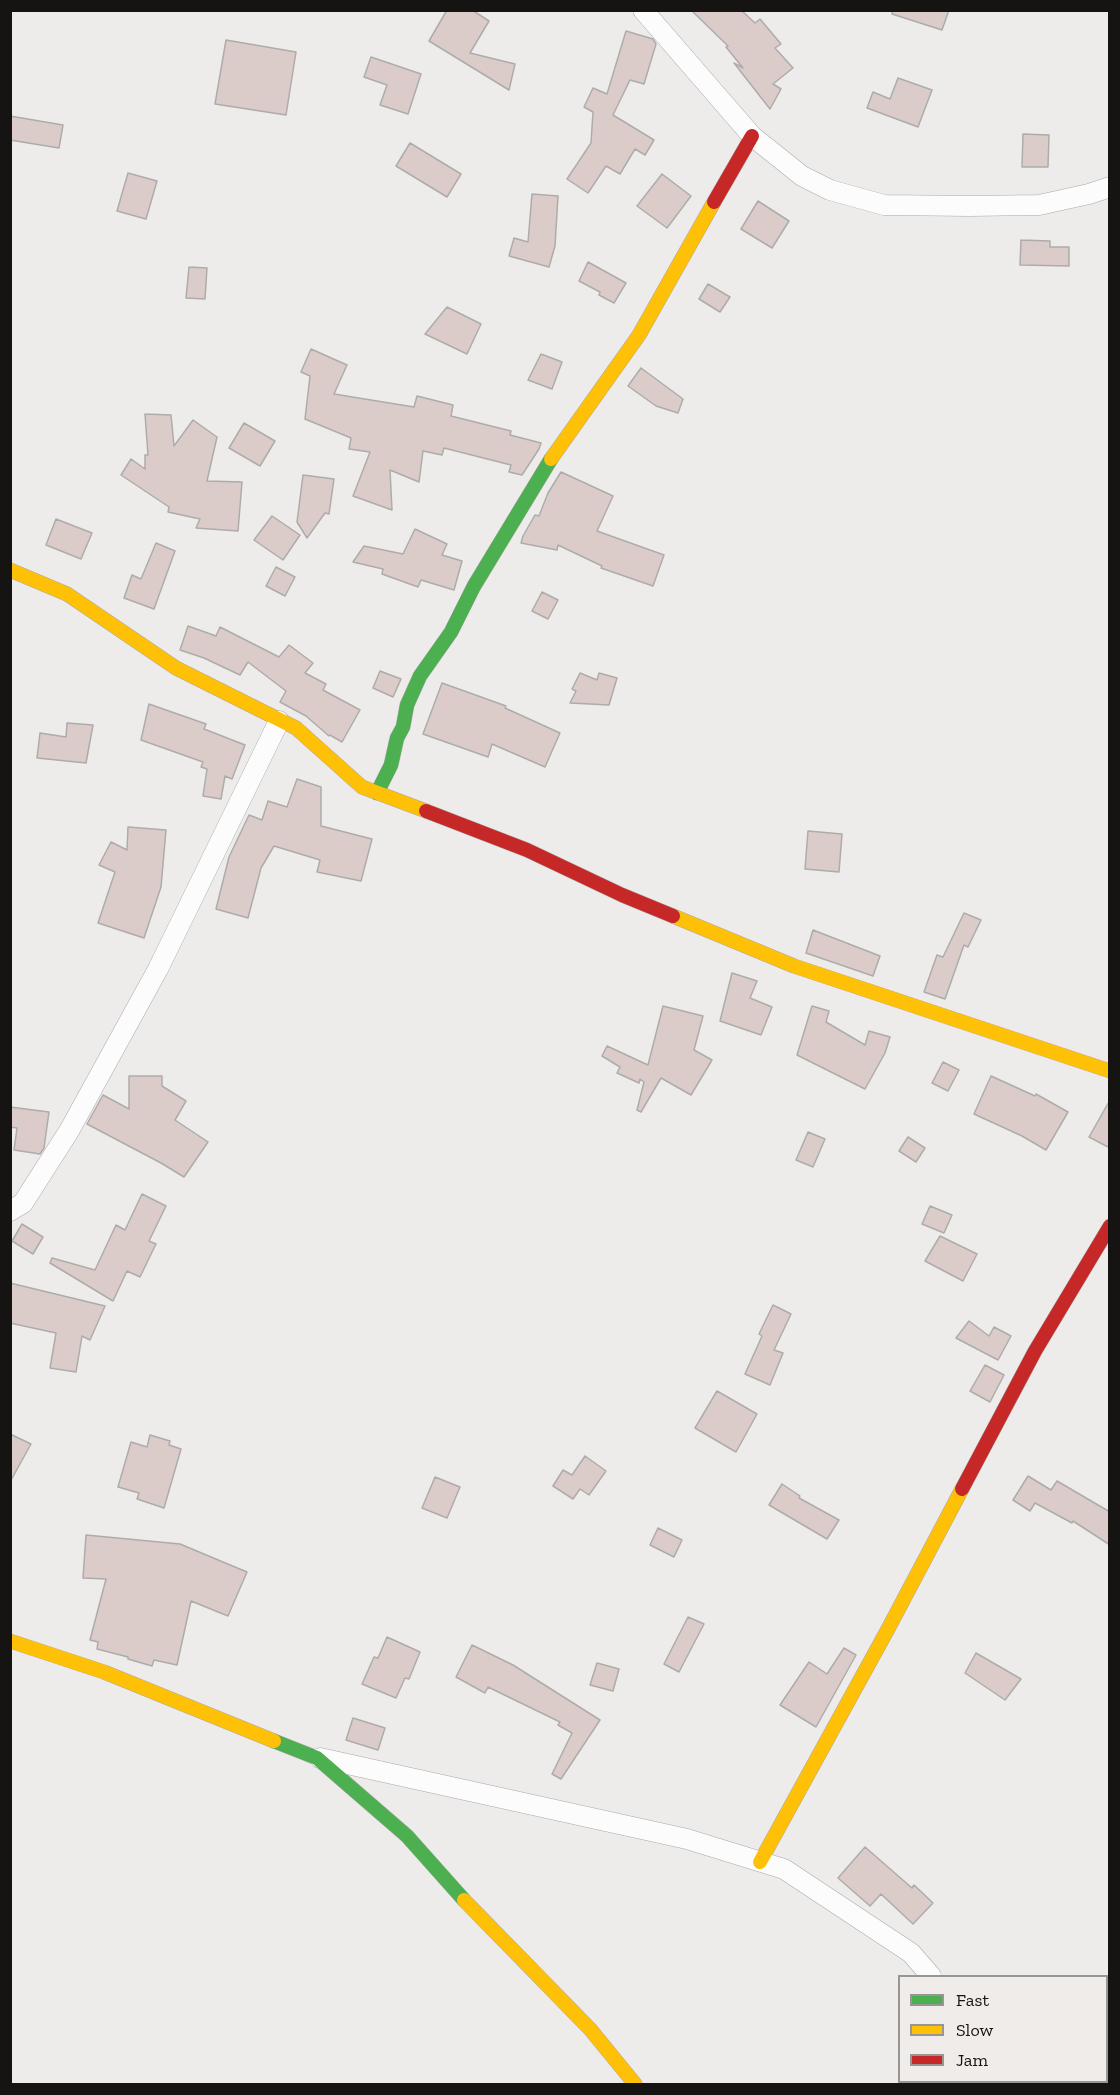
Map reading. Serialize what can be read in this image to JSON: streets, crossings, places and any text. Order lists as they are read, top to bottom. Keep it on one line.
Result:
{"legend":["Fast","Slow","Jam"]}
